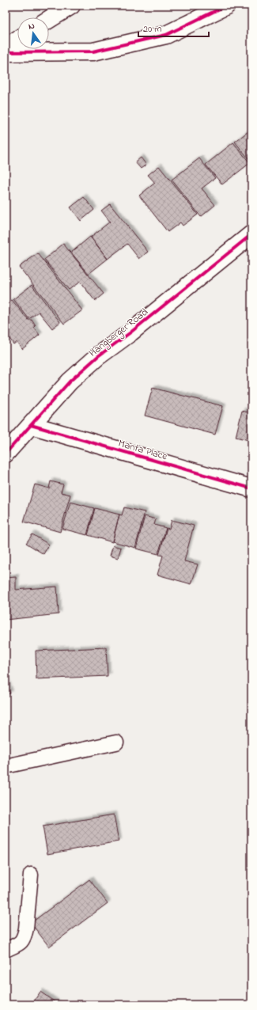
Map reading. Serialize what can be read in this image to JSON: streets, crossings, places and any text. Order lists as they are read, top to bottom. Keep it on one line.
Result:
{"streets":{"street":["Hangberger Road","Manta Place"]},"crossings":[["Hangberger Road","Manta Place"]],"scale_bar":"20 m","north":"top"}
